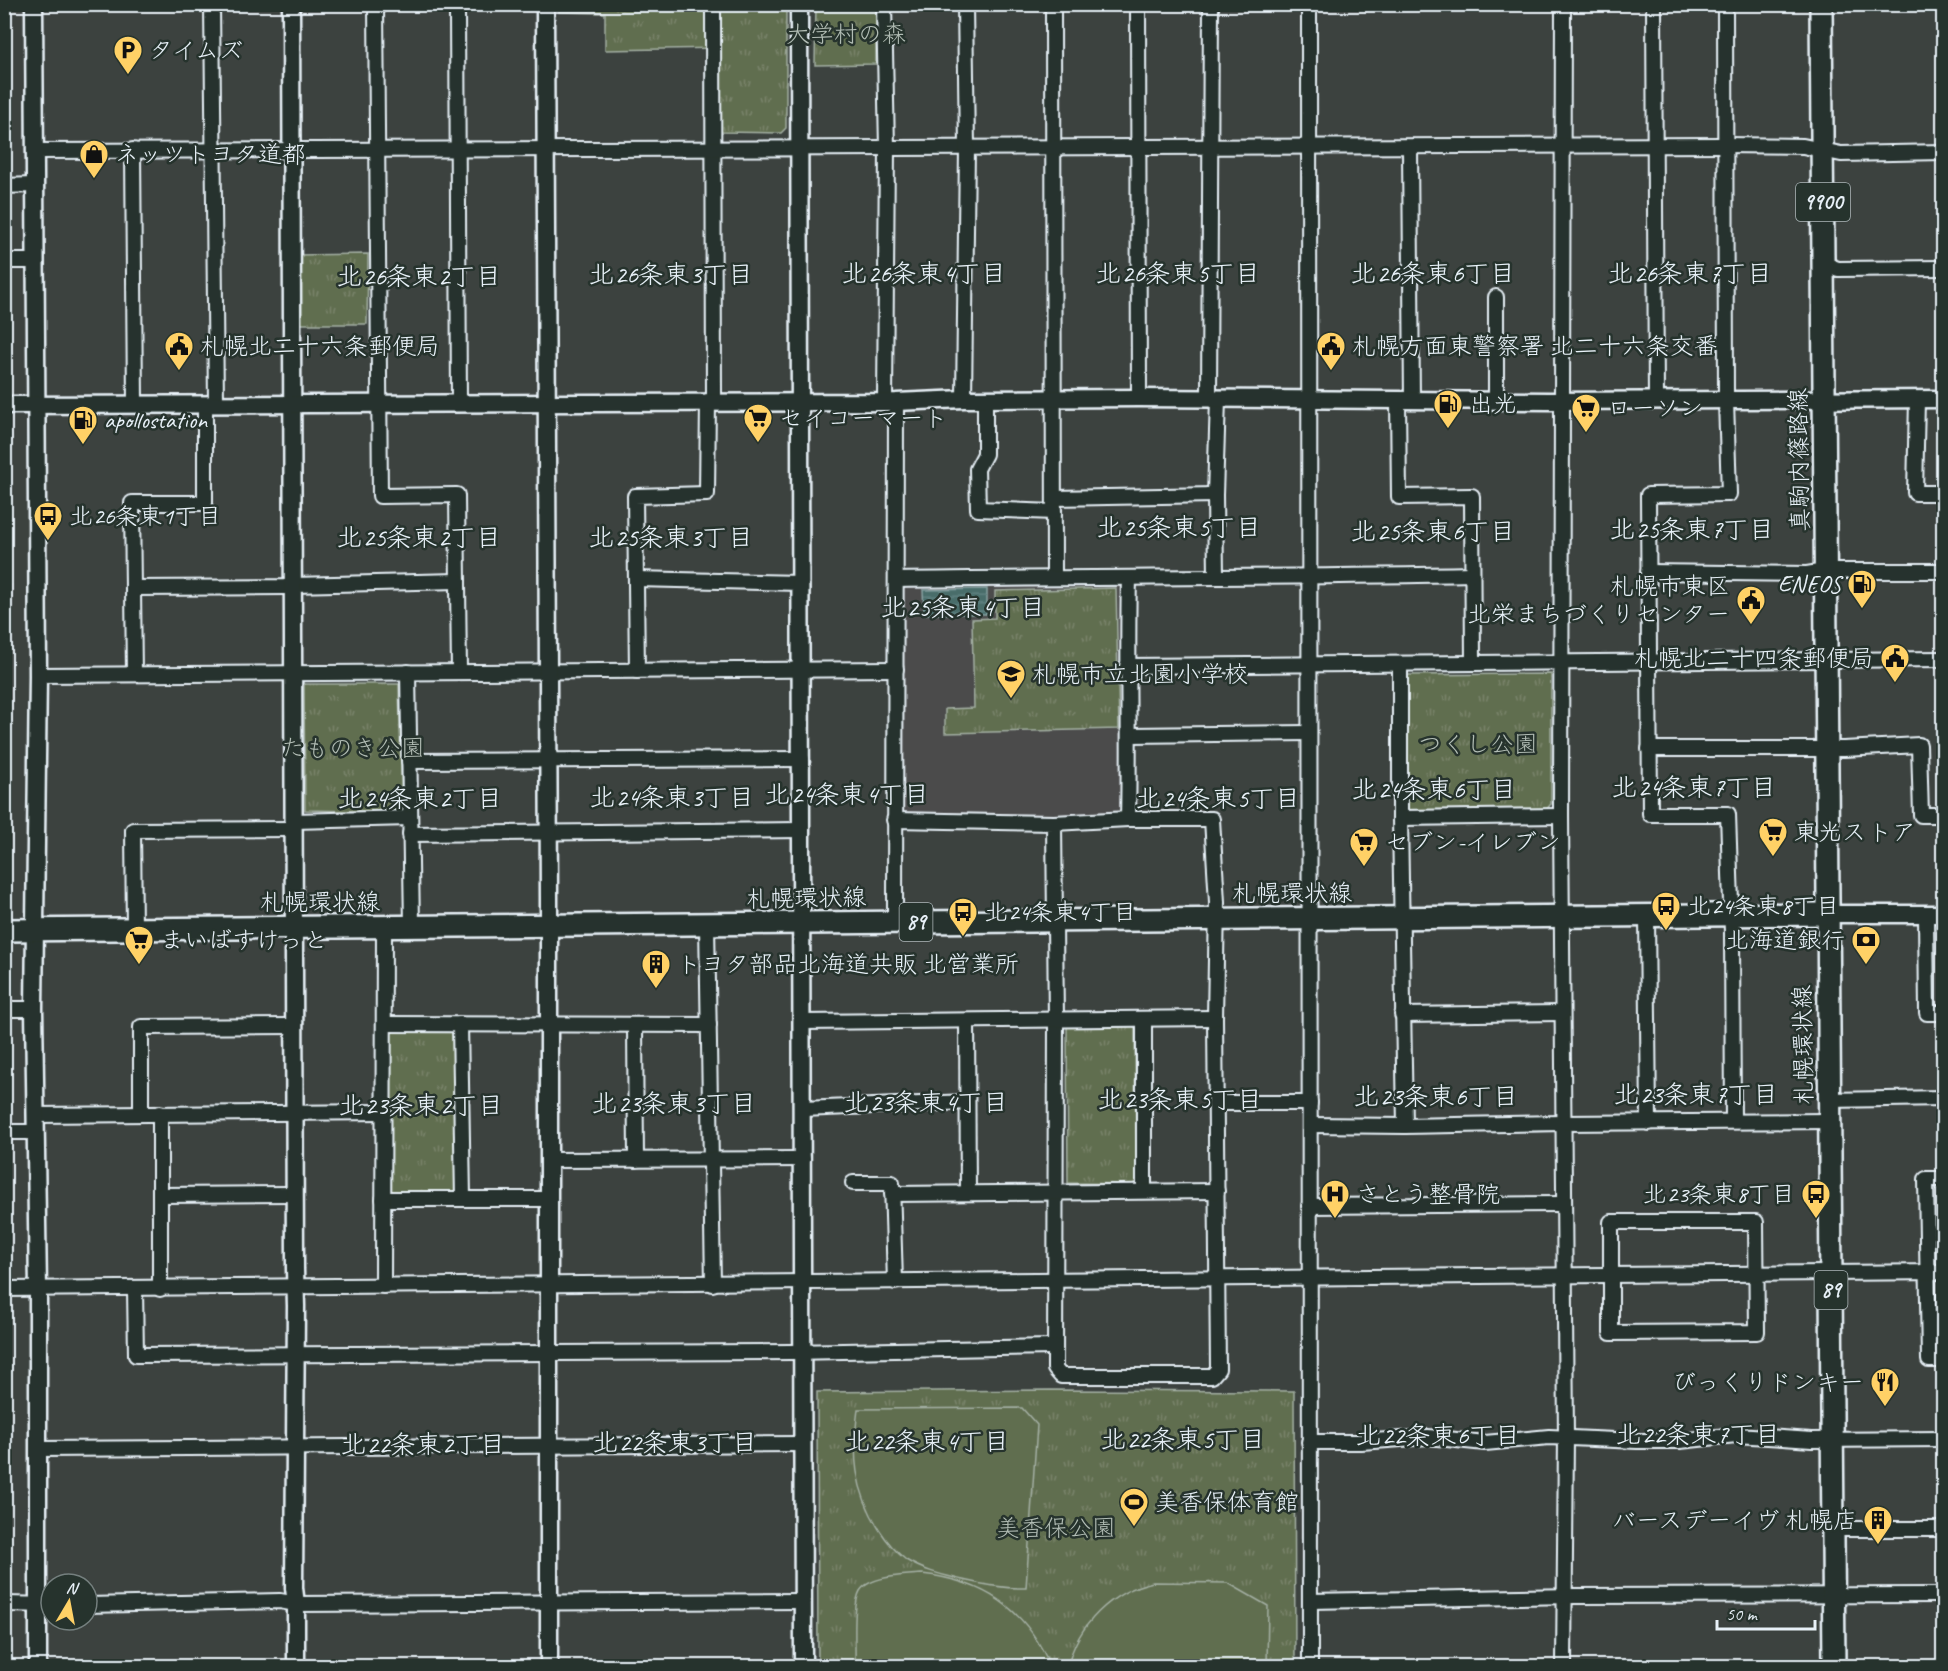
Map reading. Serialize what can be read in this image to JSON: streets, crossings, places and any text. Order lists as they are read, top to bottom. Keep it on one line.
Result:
{"streets":{"main road":["9900","真駒内篠路線","札幌環状線","89"]},"crossings":[["真駒内篠路線","札幌環状線"]],"districts":["北26条東4丁目","北26条東5丁目","北26条東6丁目","北26条東7丁目","北26条東3丁目","北26条東2丁目","北25条東5丁目","北25条東7丁目","北25条東6丁目","北25条東2丁目","北25条東3丁目","北25条東4丁目","北24条東7丁目","北24条東6丁目","北24条東4丁目","北24条東3丁目","北24条東2丁目","北24条東5丁目","北23条東7丁目","北23条東6丁目","北23条東5丁目","北23条東4丁目","北23条東3丁目","北23条東2丁目","北22条東7丁目","北22条東6丁目","北22条東5丁目","北22条東4丁目","北22条東3丁目","北22条東2丁目"],"parks":["大学村の森","つくし公園","たものき公園","美香保公園"],"places":{"parking":["タイムズ"],"shop":["ネッツトヨタ道都"],"public building":["札幌北二十六条郵便局","札幌方面東警察署 北二十六条交番","札幌市東区 北栄まちづくりセンター","札幌北二十四条郵便局"],"fuel station":["出光","apollostation","ENEOS"],"supermarket":["ローソン","セイコーマート","東光ストア","セブン-イレブン","まいばすけっと"],"bus stop":["北26条東1丁目","北24条東8丁目","北24条東4丁目","北23条東8丁目"],"school or university":["札幌市立北園小学校"],"bank":["北海道銀行"],"building":["トヨタ部品北海道共販 北営業所","バースデーイヴ 札幌店"],"hospital":["さとう整骨院"],"restaurant":["びっくりドンキー"],"sports":["美香保体育館"]},"scale_bar":"50 m","north":"top"}
